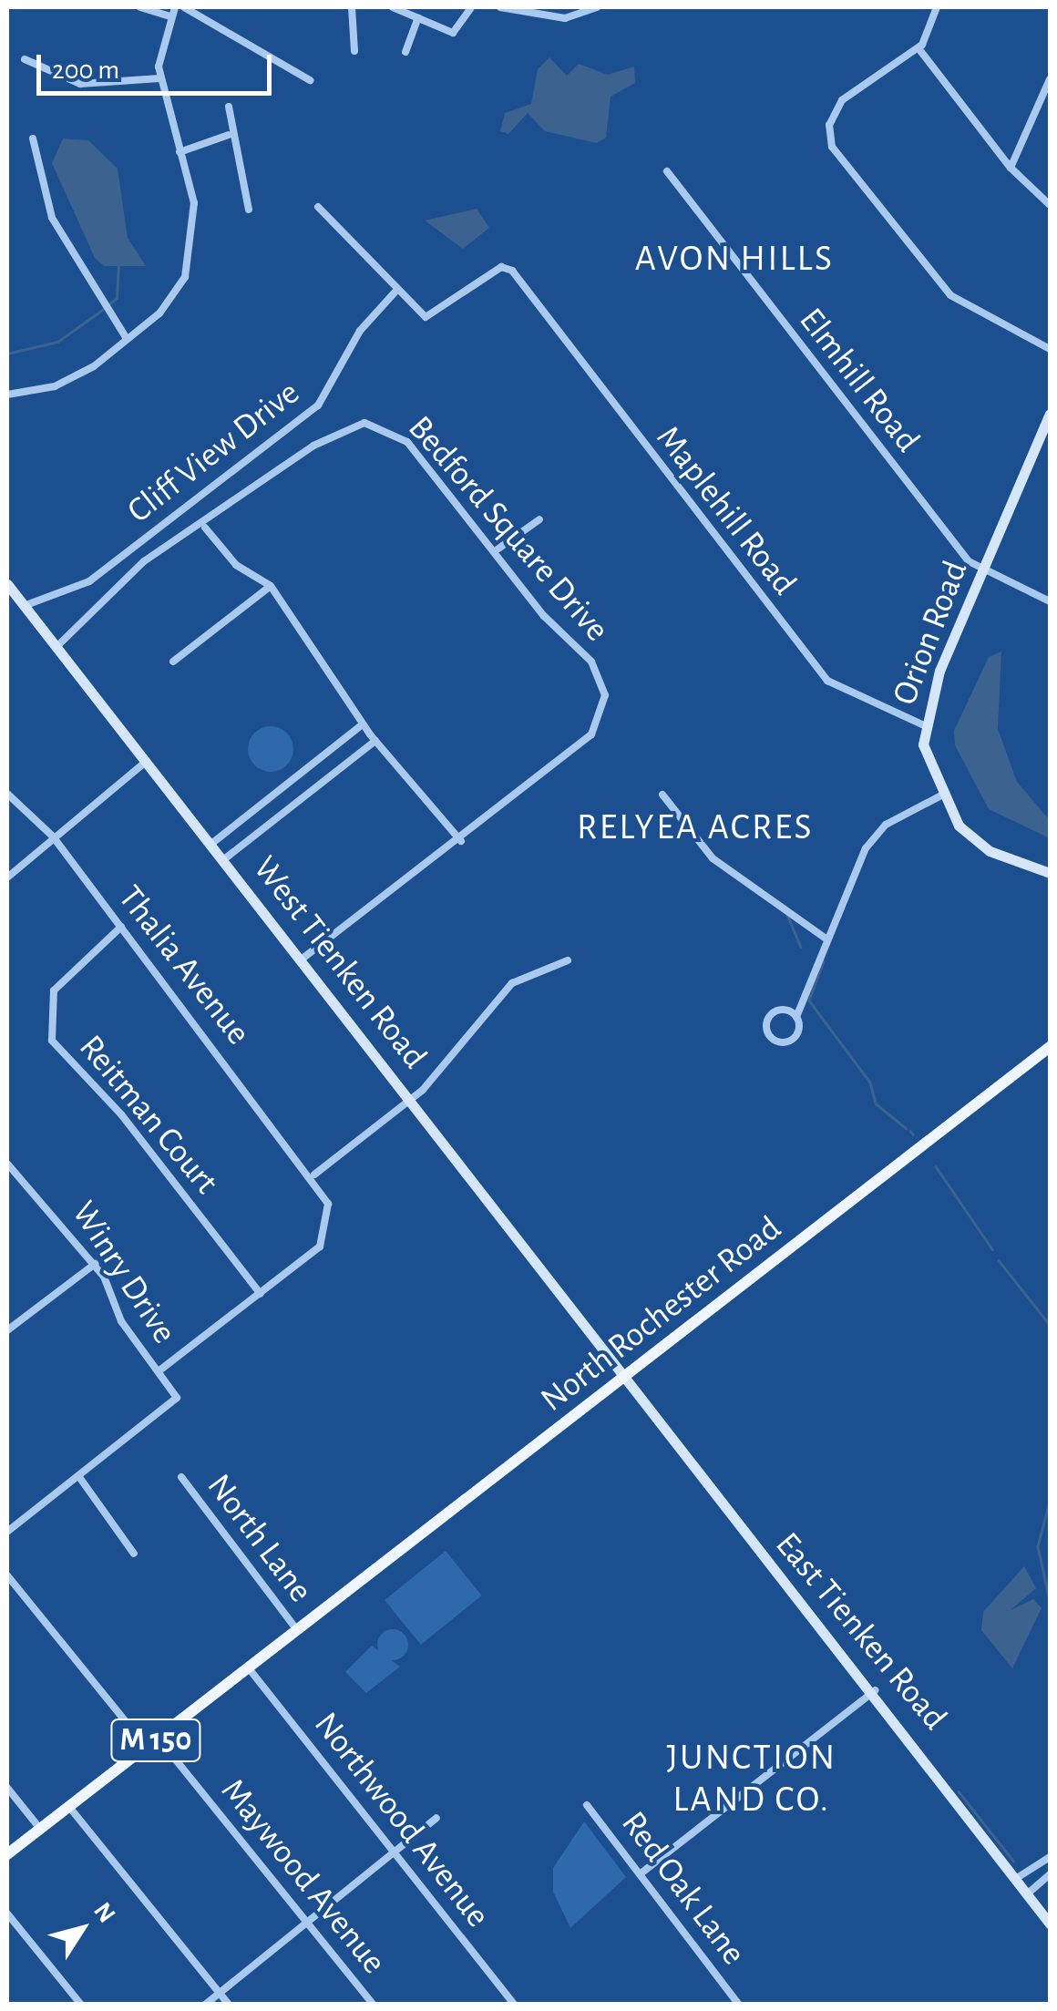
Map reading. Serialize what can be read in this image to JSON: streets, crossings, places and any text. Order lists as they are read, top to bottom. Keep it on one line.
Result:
{"streets":{"main road":["Orion Road","West Tienken Road","North Rochester Road","East Tienken Road","M 150"],"street":["Elmhill Road","Cliff View Drive","Maplehill Road","Bedford Square Drive","Thalia Avenue","Reitman Court","Winry Drive","North Lane","Northwood Avenue","Maywood Avenue","Red Oak Lane"]},"crossings":[["Elmhill Road","Orion Road"],["Cliff View Drive","Maplehill Road"],["Cliff View Drive","West Tienken Road"],["Maplehill Road","Orion Road"],["Bedford Square Drive","West Tienken Road"],["West Tienken Road","North Rochester Road"],["West Tienken Road","East Tienken Road"],["Thalia Avenue","Reitman Court"],["Thalia Avenue","Winry Drive"],["North Rochester Road","North Lane"],["North Rochester Road","East Tienken Road"],["North Rochester Road","M 150"],["North Lane","M 150"],["M 150","Northwood Avenue"],["M 150","Maywood Avenue"]],"districts":["AVON HILLS","RELYEA ACRES","JUNCTION LAND CO."],"scale_bar":"200 m","north":"top right"}
